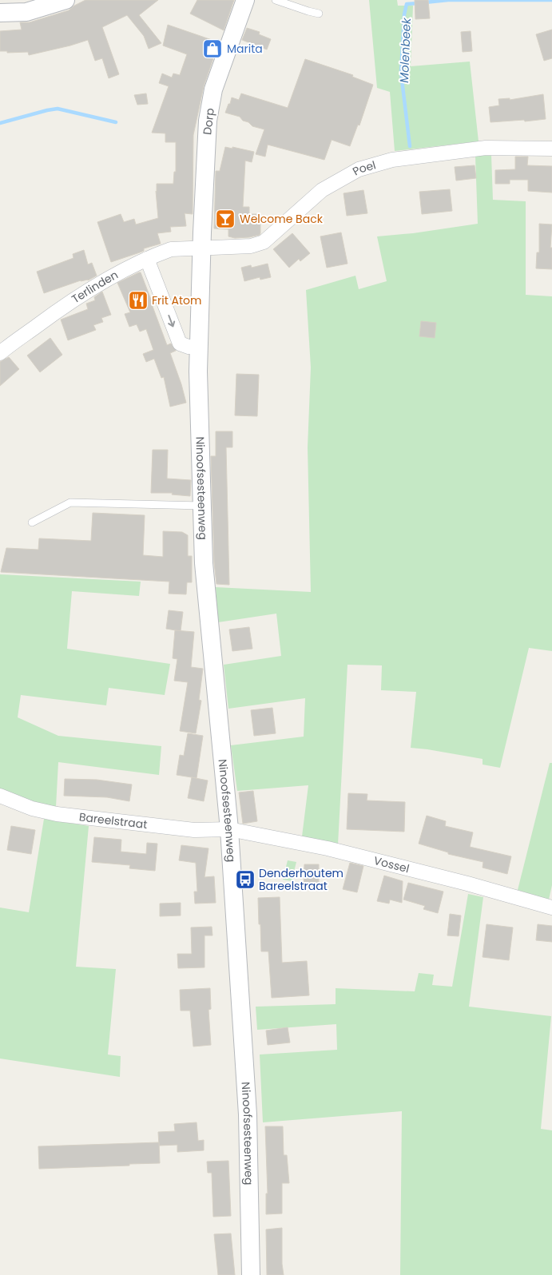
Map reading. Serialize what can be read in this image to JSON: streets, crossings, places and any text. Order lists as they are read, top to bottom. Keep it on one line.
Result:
{"streets":{"street":["Dorp","Poel","Terlinden","Ninoofsesteenweg","Bareelstraat","Vossel"]},"crossings":[["Dorp","Poel"],["Dorp","Terlinden"],["Dorp","Ninoofsesteenweg"],["Poel","Terlinden"],["Poel","Ninoofsesteenweg"],["Terlinden","Ninoofsesteenweg"],["Ninoofsesteenweg","Bareelstraat"],["Ninoofsesteenweg","Vossel"],["Bareelstraat","Vossel"]],"water":["Molenbeek"],"places":{"shop":["Marita"],"bar":["Welcome Back"],"restaurant":["Frit Atom"],"bus stop":["Denderhoutem Bareelstraat"]}}
